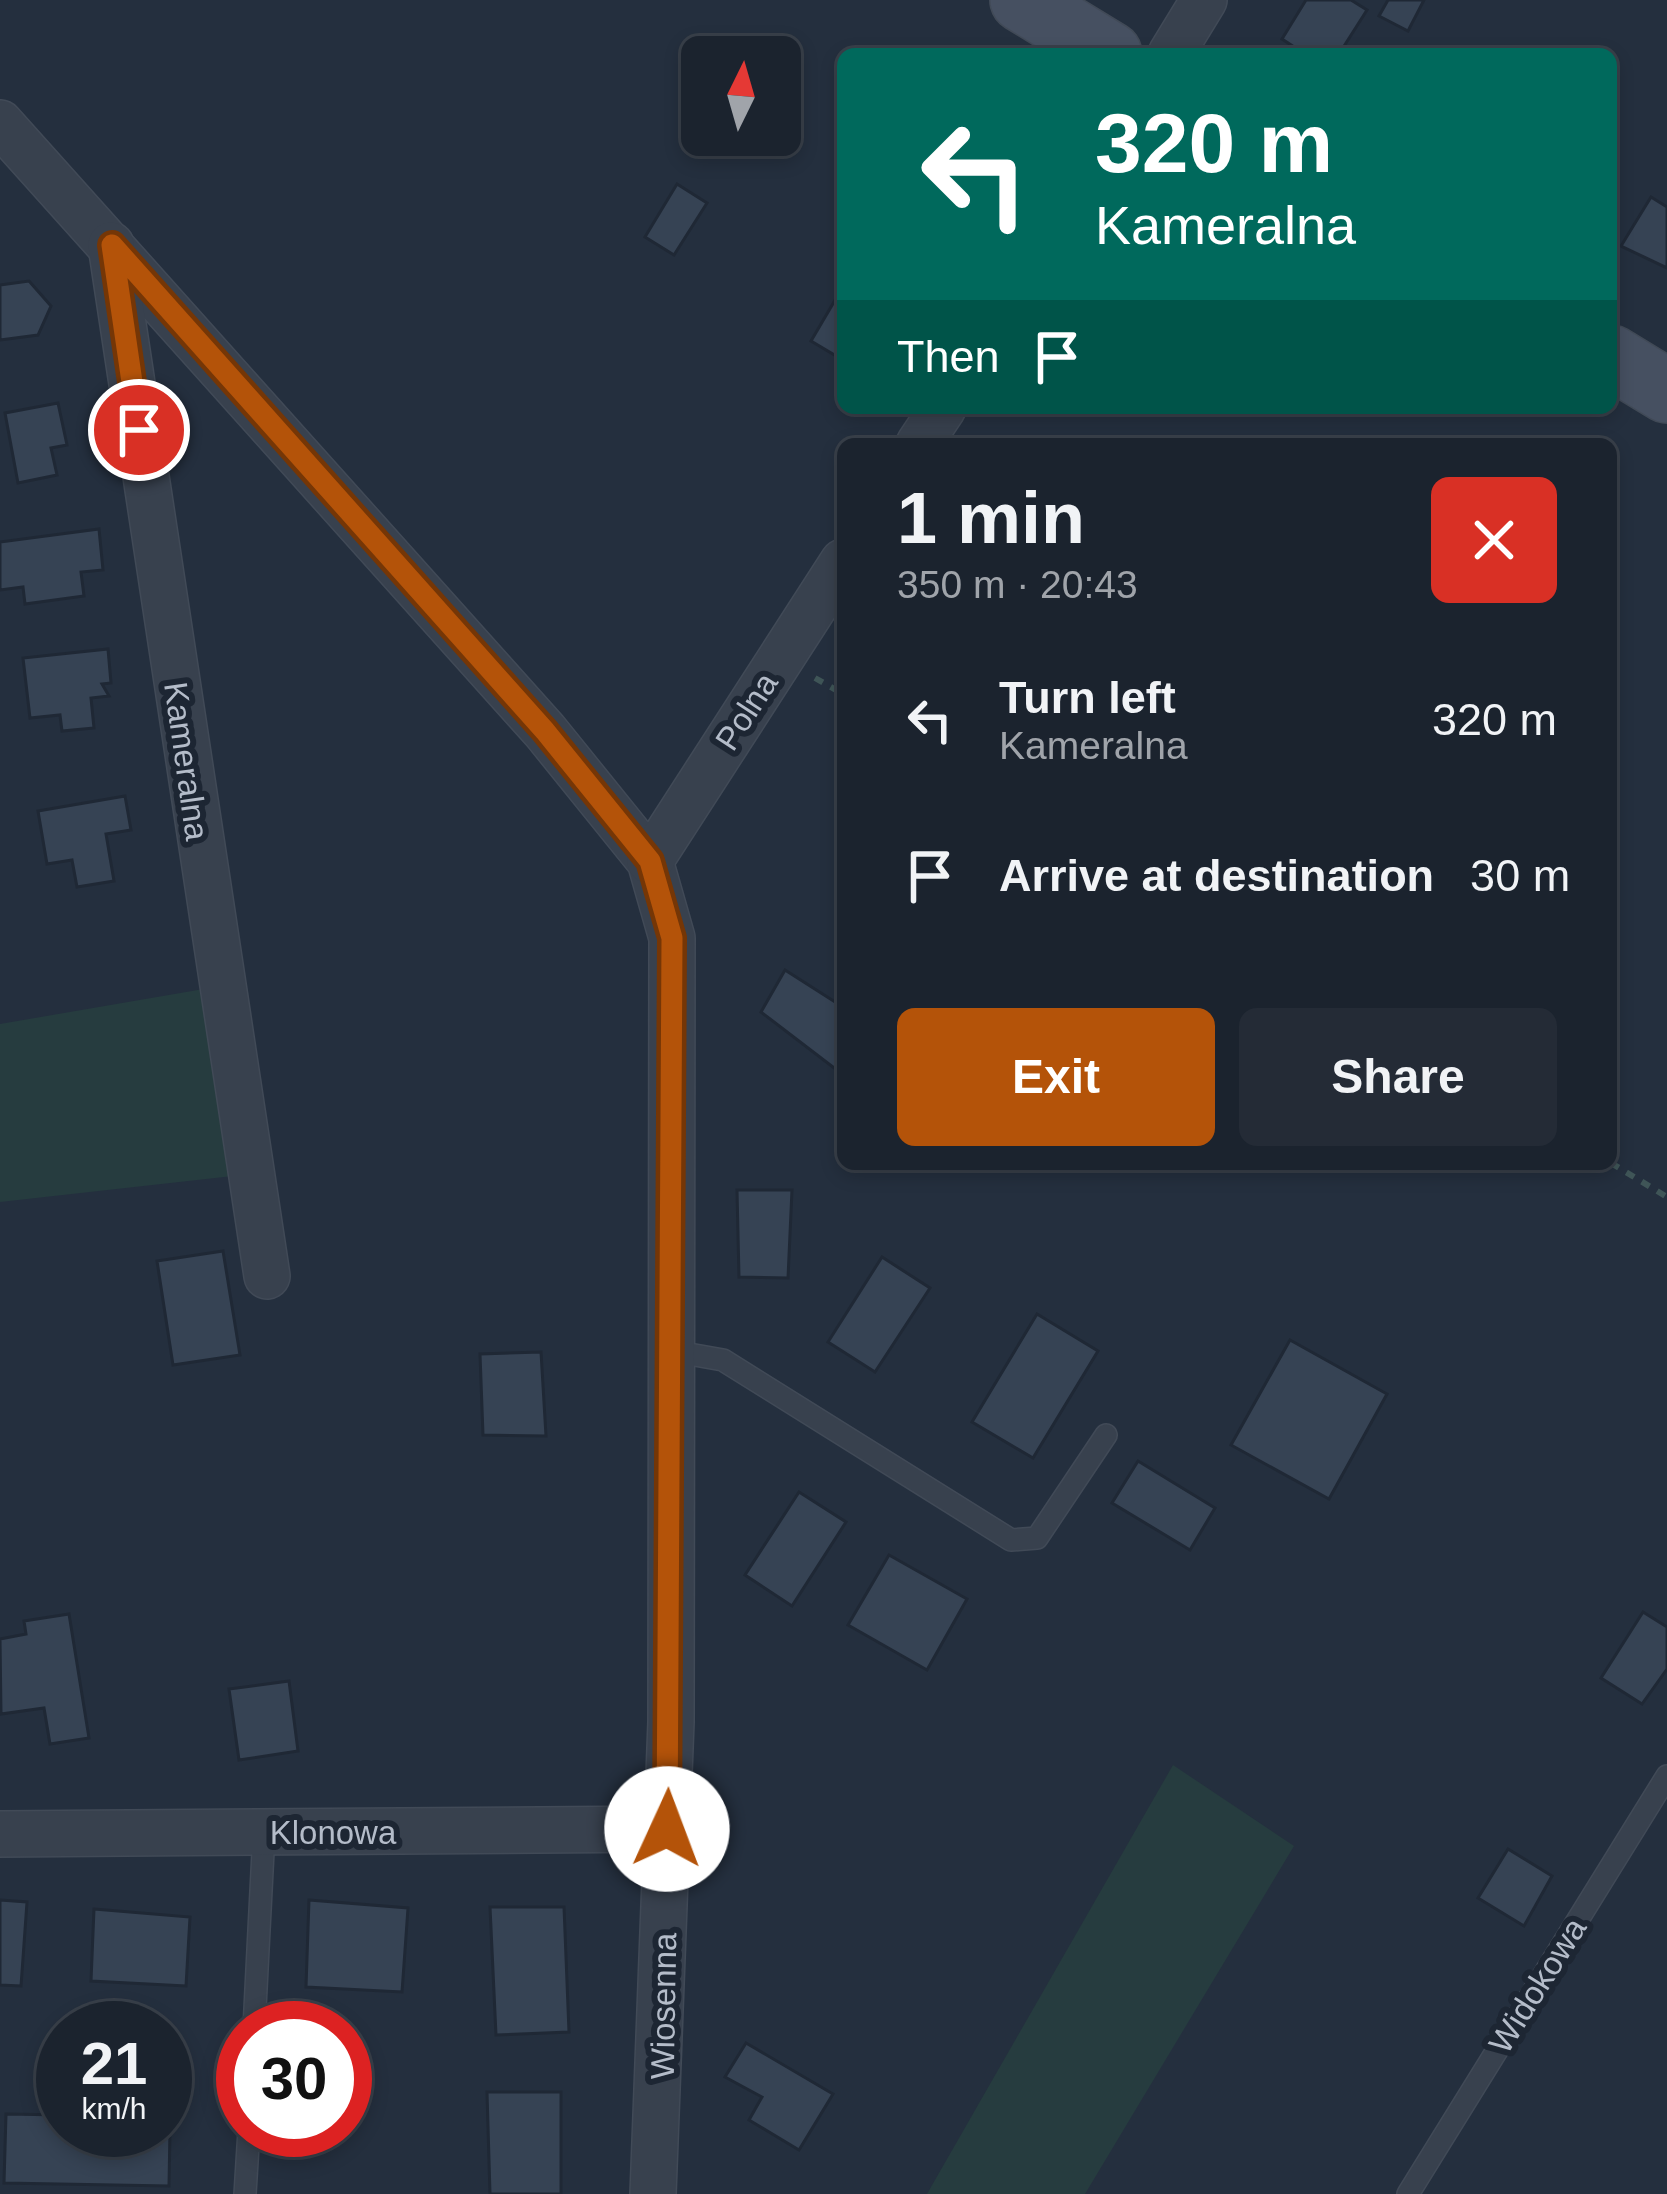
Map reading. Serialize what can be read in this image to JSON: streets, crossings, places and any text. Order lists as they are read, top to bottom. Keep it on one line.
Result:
{"streets":{"street":["Polna","Kameralna","Klonowa","Wiosenna"],"lane":["Widokowa"]},"crossings":[["Polna","Wiosenna"],["Kameralna","Wiosenna"],["Klonowa","Wiosenna"]],"north":"top","page":{"turn":["320 m","Kameralna"],"then":"Then","heading":["1 min","350 m · 20:43"],"list":[{"name":"Turn left","note":"Kameralna","value":"320 m"},{"name":"Arrive at destination","value":"30 m"}],"buttons":["Exit","Share"],"speed":"21 km/h","limit":"30"}}
